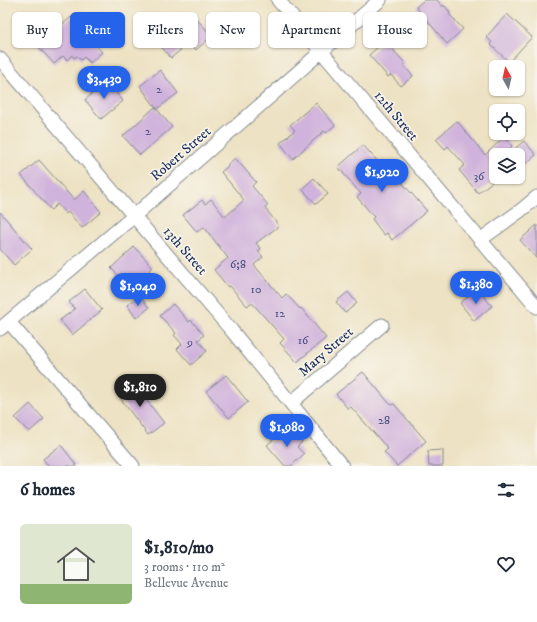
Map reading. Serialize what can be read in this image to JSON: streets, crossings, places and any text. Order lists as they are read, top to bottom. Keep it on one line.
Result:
{"streets":{"street":["12th Street","Robert Street","13th Street","Mary Street"]},"crossings":[["12th Street","Robert Street"],["Robert Street","13th Street"],["13th Street","Mary Street"]],"house_numbers":["2","2","36","6;8","10","12","16","9","28"],"north":"top","page":{"chip":["Buy","Rent","Filters","New","Apartment","House"],"price":["$3,430","$1,920","$1,380","$1,040","$1,810","$1,980"],"heading":"6 homes","list":[{"name":"$1,810/mo","note":"3 rooms · 110 m² · Bellevue Avenue"}]}}
